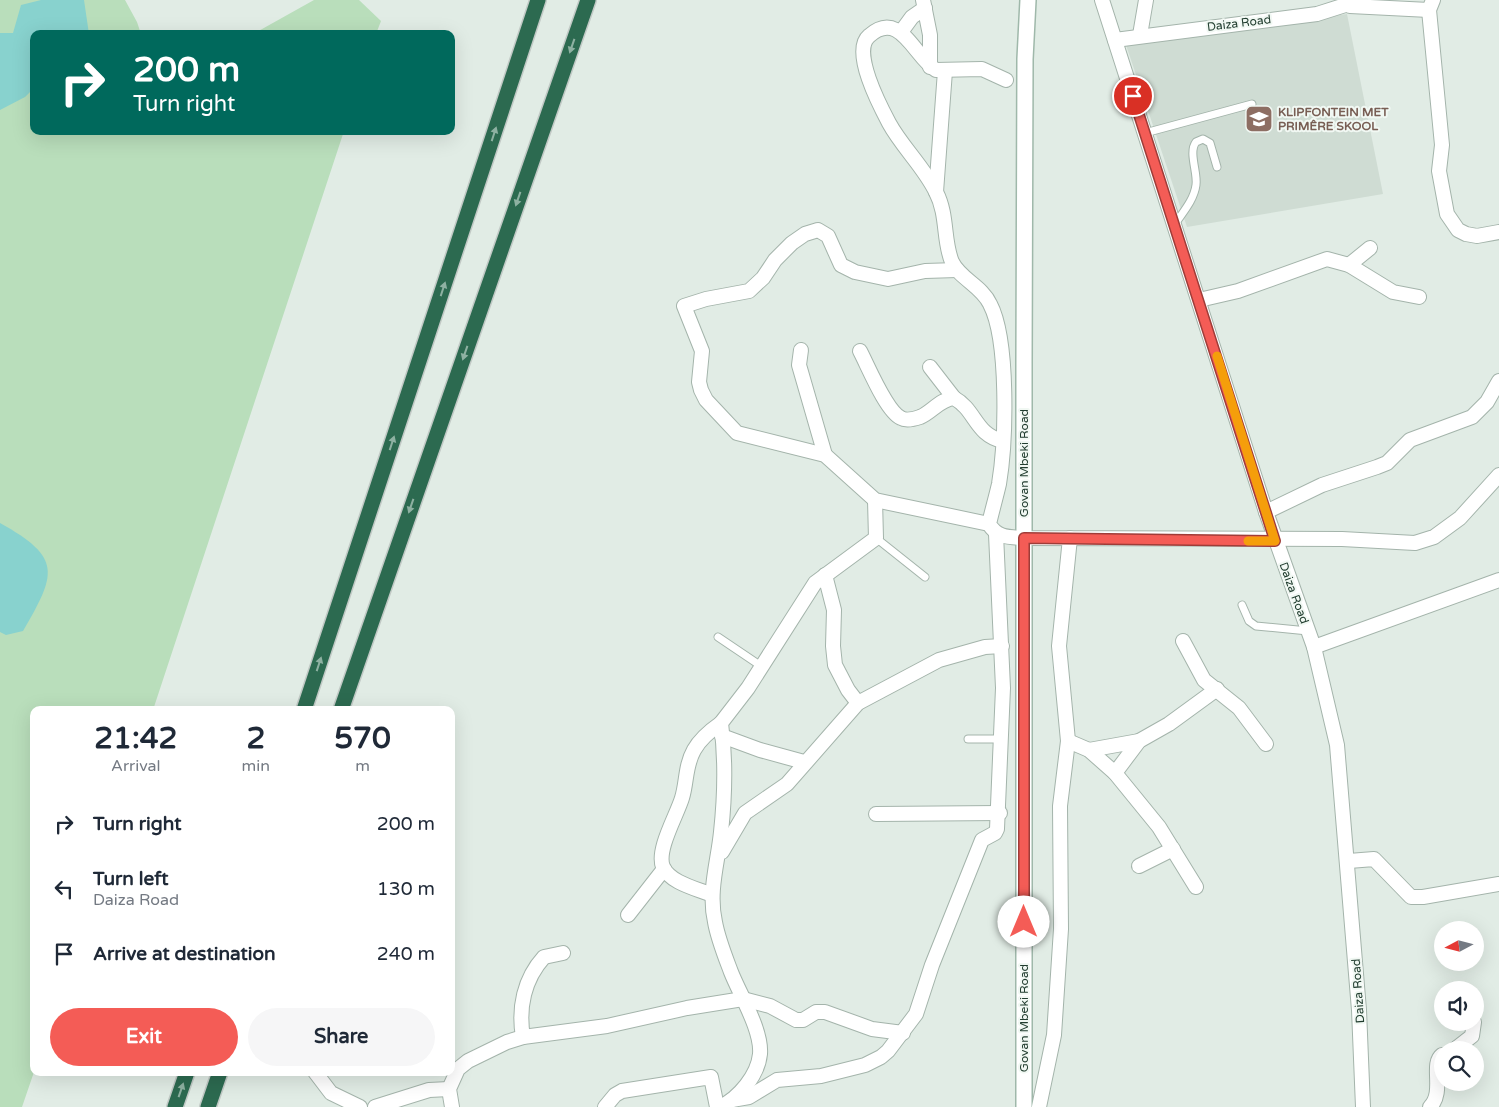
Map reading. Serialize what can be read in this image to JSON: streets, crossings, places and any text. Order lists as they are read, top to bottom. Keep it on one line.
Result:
{"streets":{"main road":["Govan Mbeki Road"],"street":["Daiza Road"]},"places":{"school or university":["KLIPFONTEIN MET PRIMÊRE SKOOL"]},"north":"left","page":{"turn":["200 m","Turn right"],"eta":["21:42","Arrival","2","min","570","m"],"list":[{"name":"Turn right","value":"200 m"},{"name":"Turn left","note":"Daiza Road","value":"130 m"},{"name":"Arrive at destination","value":"240 m"}],"buttons":["Exit","Share"]}}
